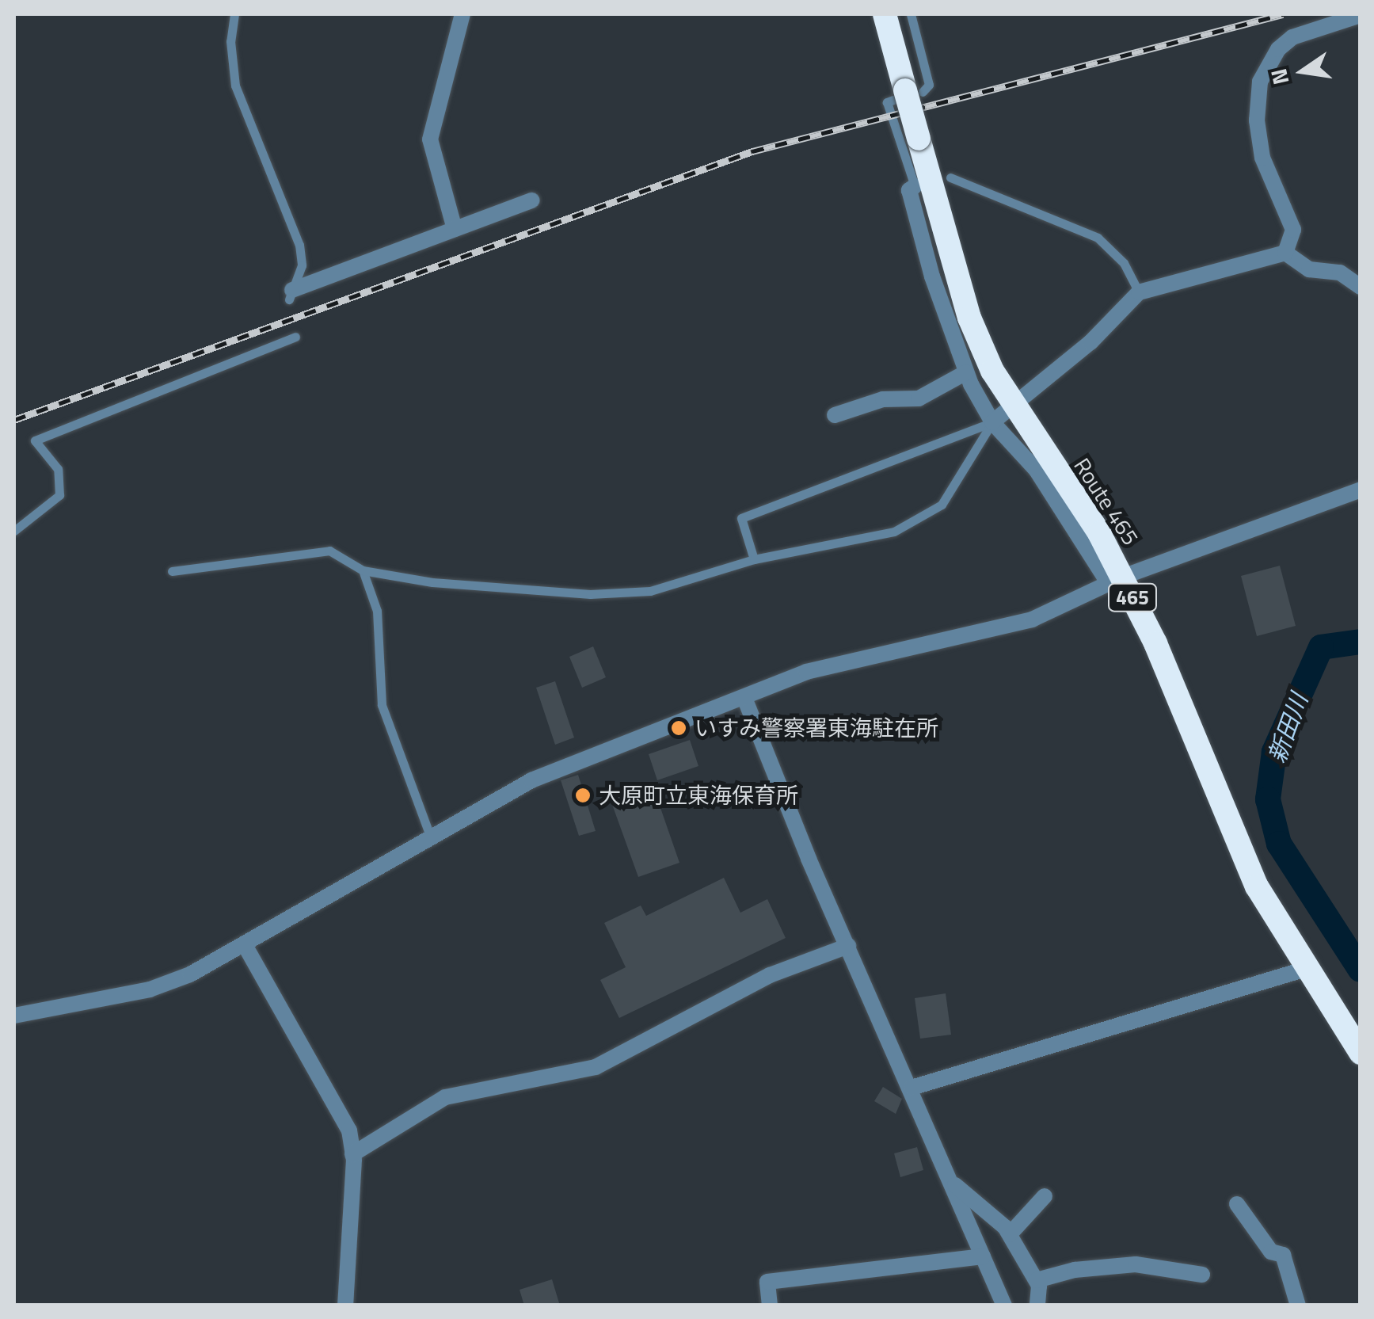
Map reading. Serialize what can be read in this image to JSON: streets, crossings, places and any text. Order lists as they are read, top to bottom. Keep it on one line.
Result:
{"streets":{"highway":["Route 465","465"]},"crossings":[["Route 465","465"]],"water":["新田川"],"places":["いすみ警察署東海駐在所","大原町立東海保育所"],"north":"left"}
